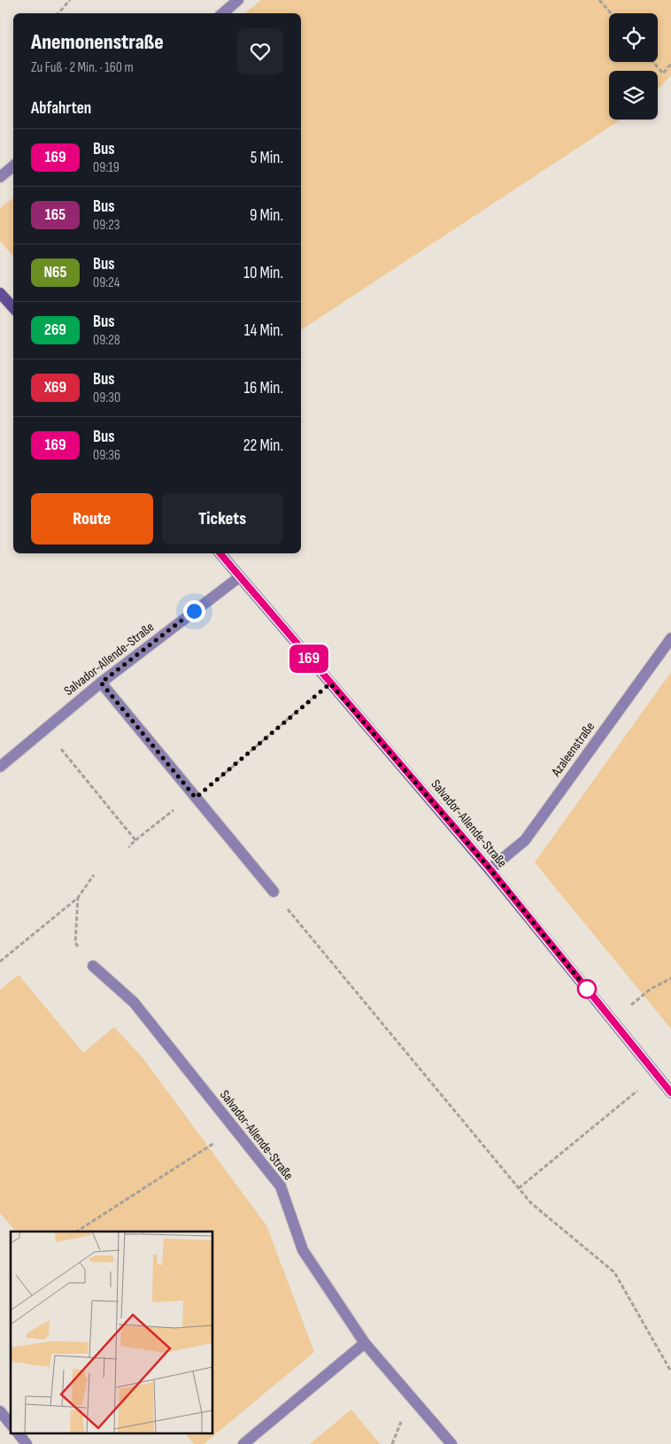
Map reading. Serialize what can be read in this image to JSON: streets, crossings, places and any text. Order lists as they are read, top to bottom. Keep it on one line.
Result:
{"streets":{"main road":["Salvador-Allende-Straße"],"street":["Azaleenstraße"]},"crossings":[["Salvador-Allende-Straße","Azaleenstraße"]],"lines":["bus line 169"],"page":{"on_map":"169","heading":[["Anemonenstraße","Zu Fuß · 2 Min. · 160 m"],"Abfahrten"],"list":[{"mark":"169","name":"Bus","note":"09:19","value":"5 Min."},{"mark":"165","name":"Bus","note":"09:23","value":"9 Min."},{"mark":"N65","name":"Bus","note":"09:24","value":"10 Min."},{"mark":"269","name":"Bus","note":"09:28","value":"14 Min."},{"mark":"X69","name":"Bus","note":"09:30","value":"16 Min."},{"mark":"169","name":"Bus","note":"09:36","value":"22 Min."}],"buttons":["Route","Tickets"]}}
